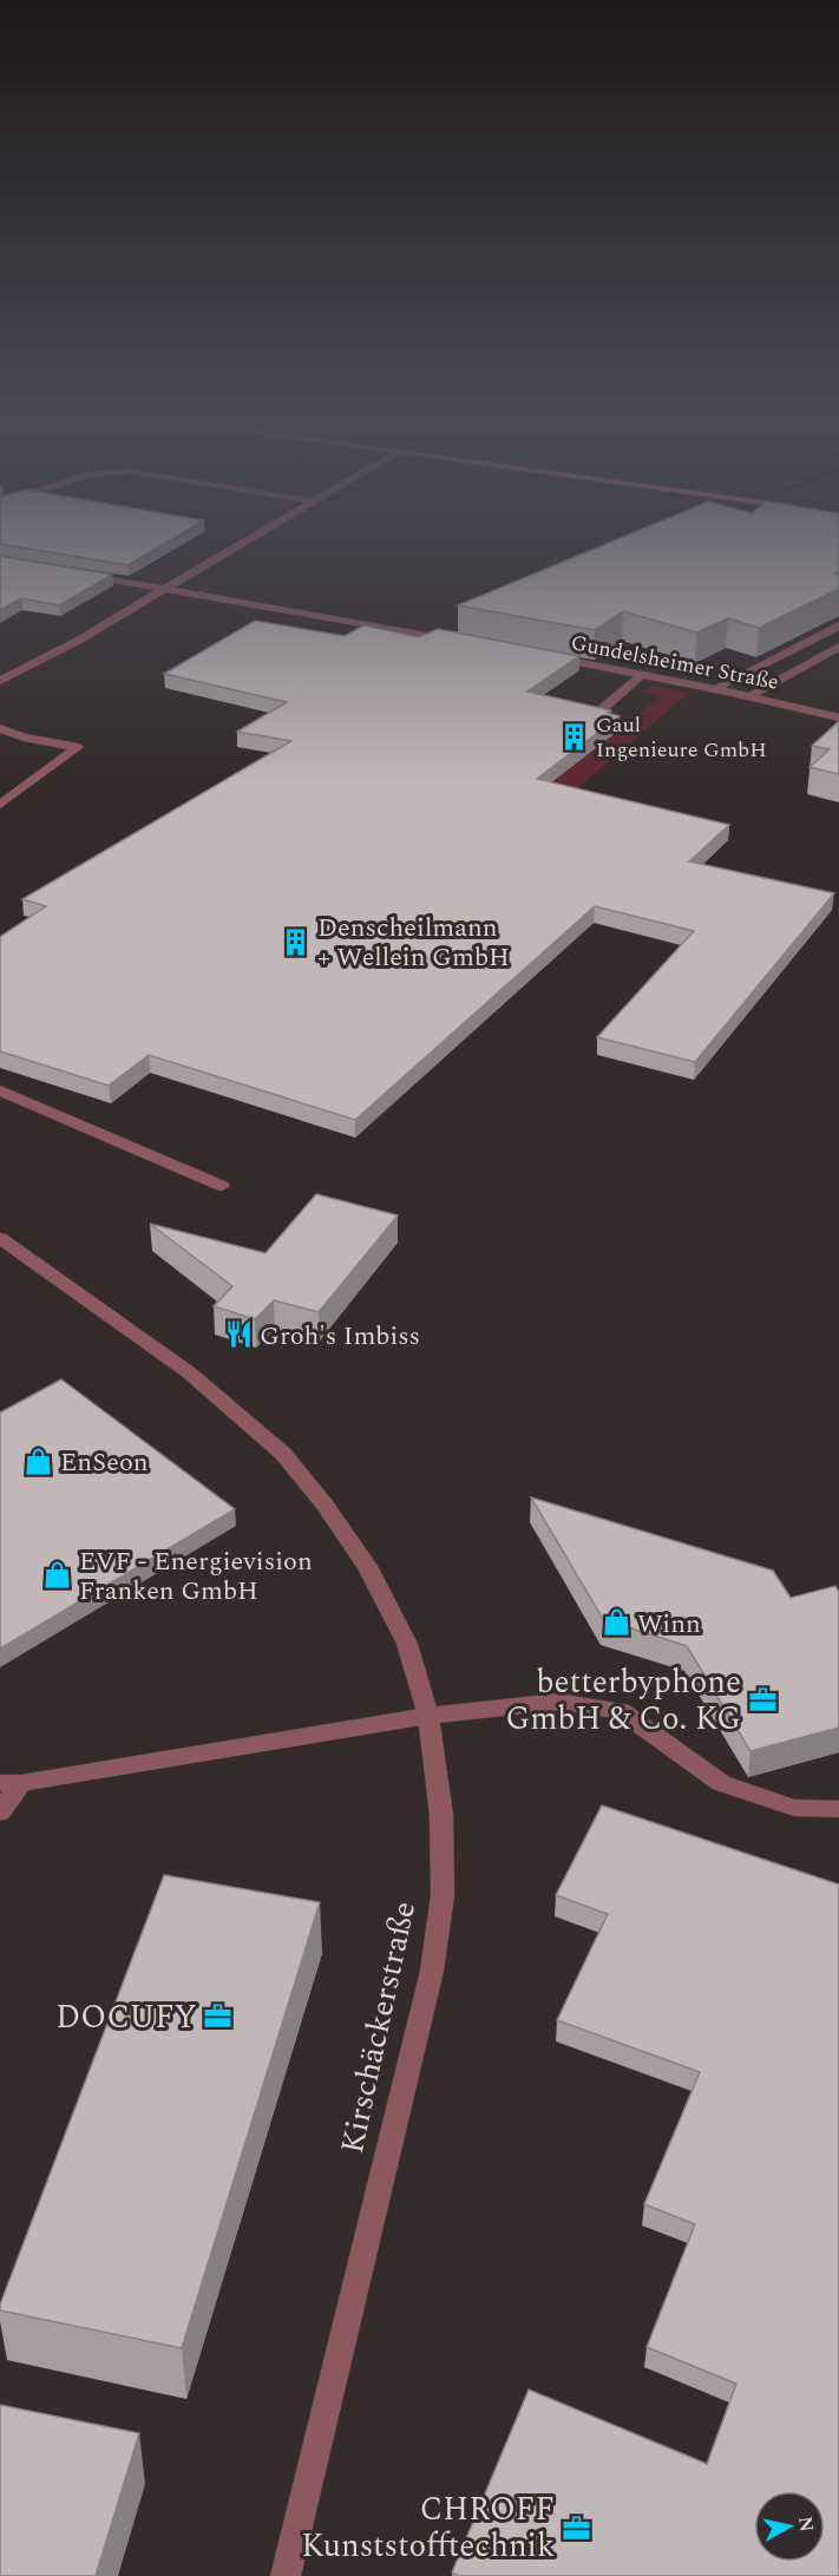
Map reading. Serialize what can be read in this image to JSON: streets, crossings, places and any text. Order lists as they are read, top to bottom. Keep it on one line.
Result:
{"streets":{"street":["Gundelsheimer Straße","Kirschäckerstraße"]},"places":{"building":["Gaul Ingenieure GmbH","Denscheilmann + Wellein GmbH"],"restaurant":["Groh's Imbiss"],"shop":["EnSeon","EVF - Energievision Franken GmbH","Winn"],"office":["betterbyphone GmbH & Co. KG","DOCUFY","CHROFF Kunststofftechnik"]},"north":"right"}
